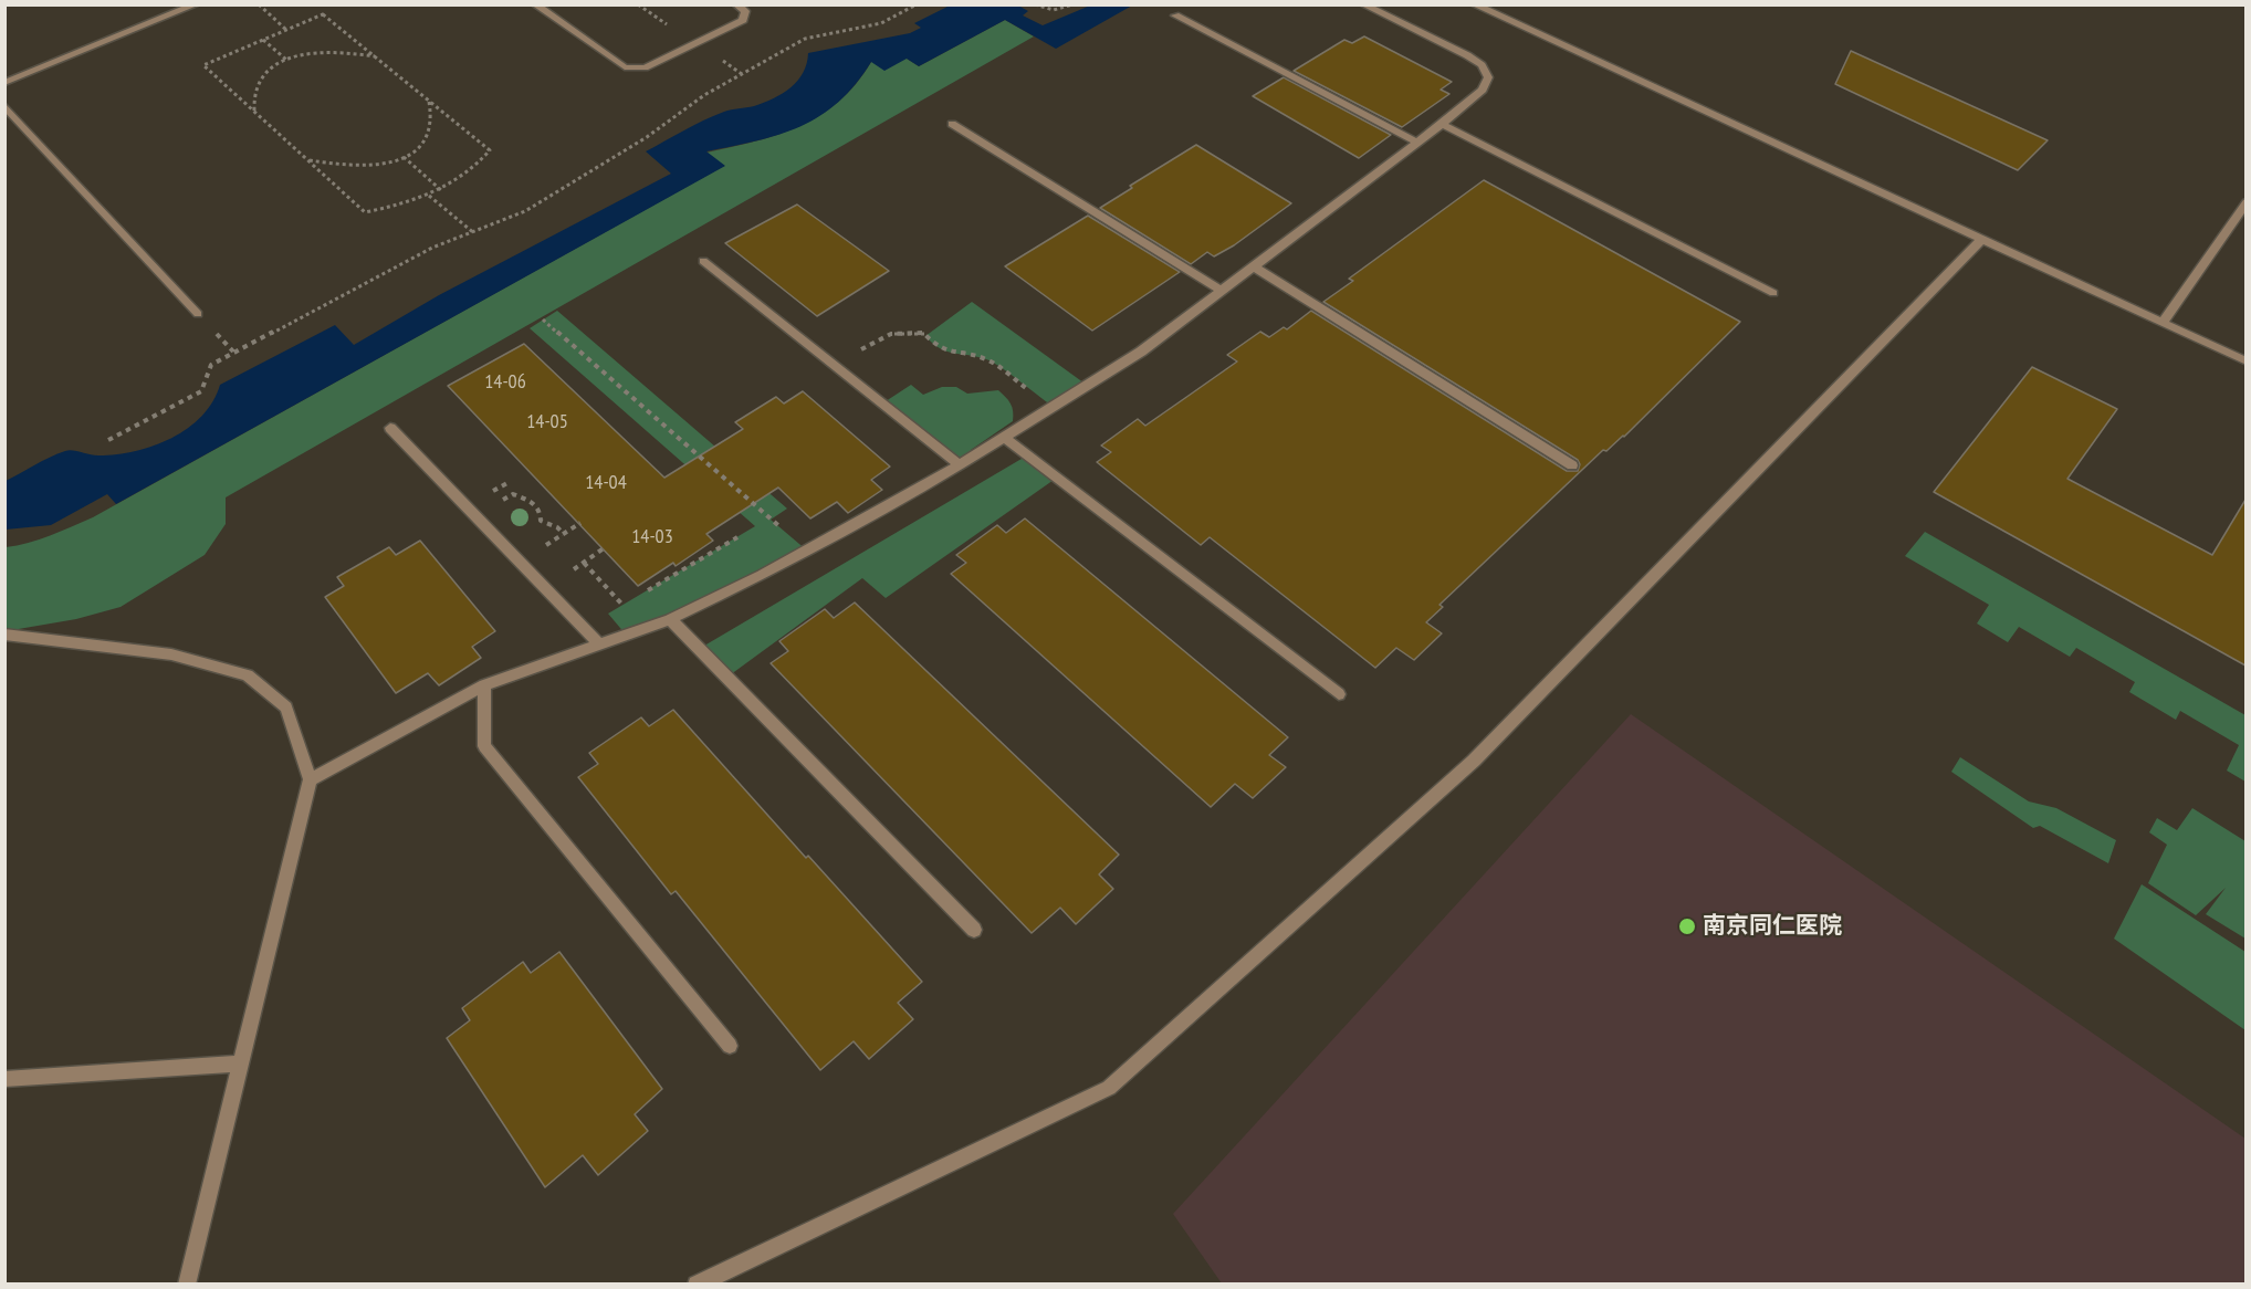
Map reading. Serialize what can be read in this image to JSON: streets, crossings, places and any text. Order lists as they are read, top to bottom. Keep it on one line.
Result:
{"places":["南京同仁医院"],"house_numbers":["14-06","14-05","14-04","14-03"]}
